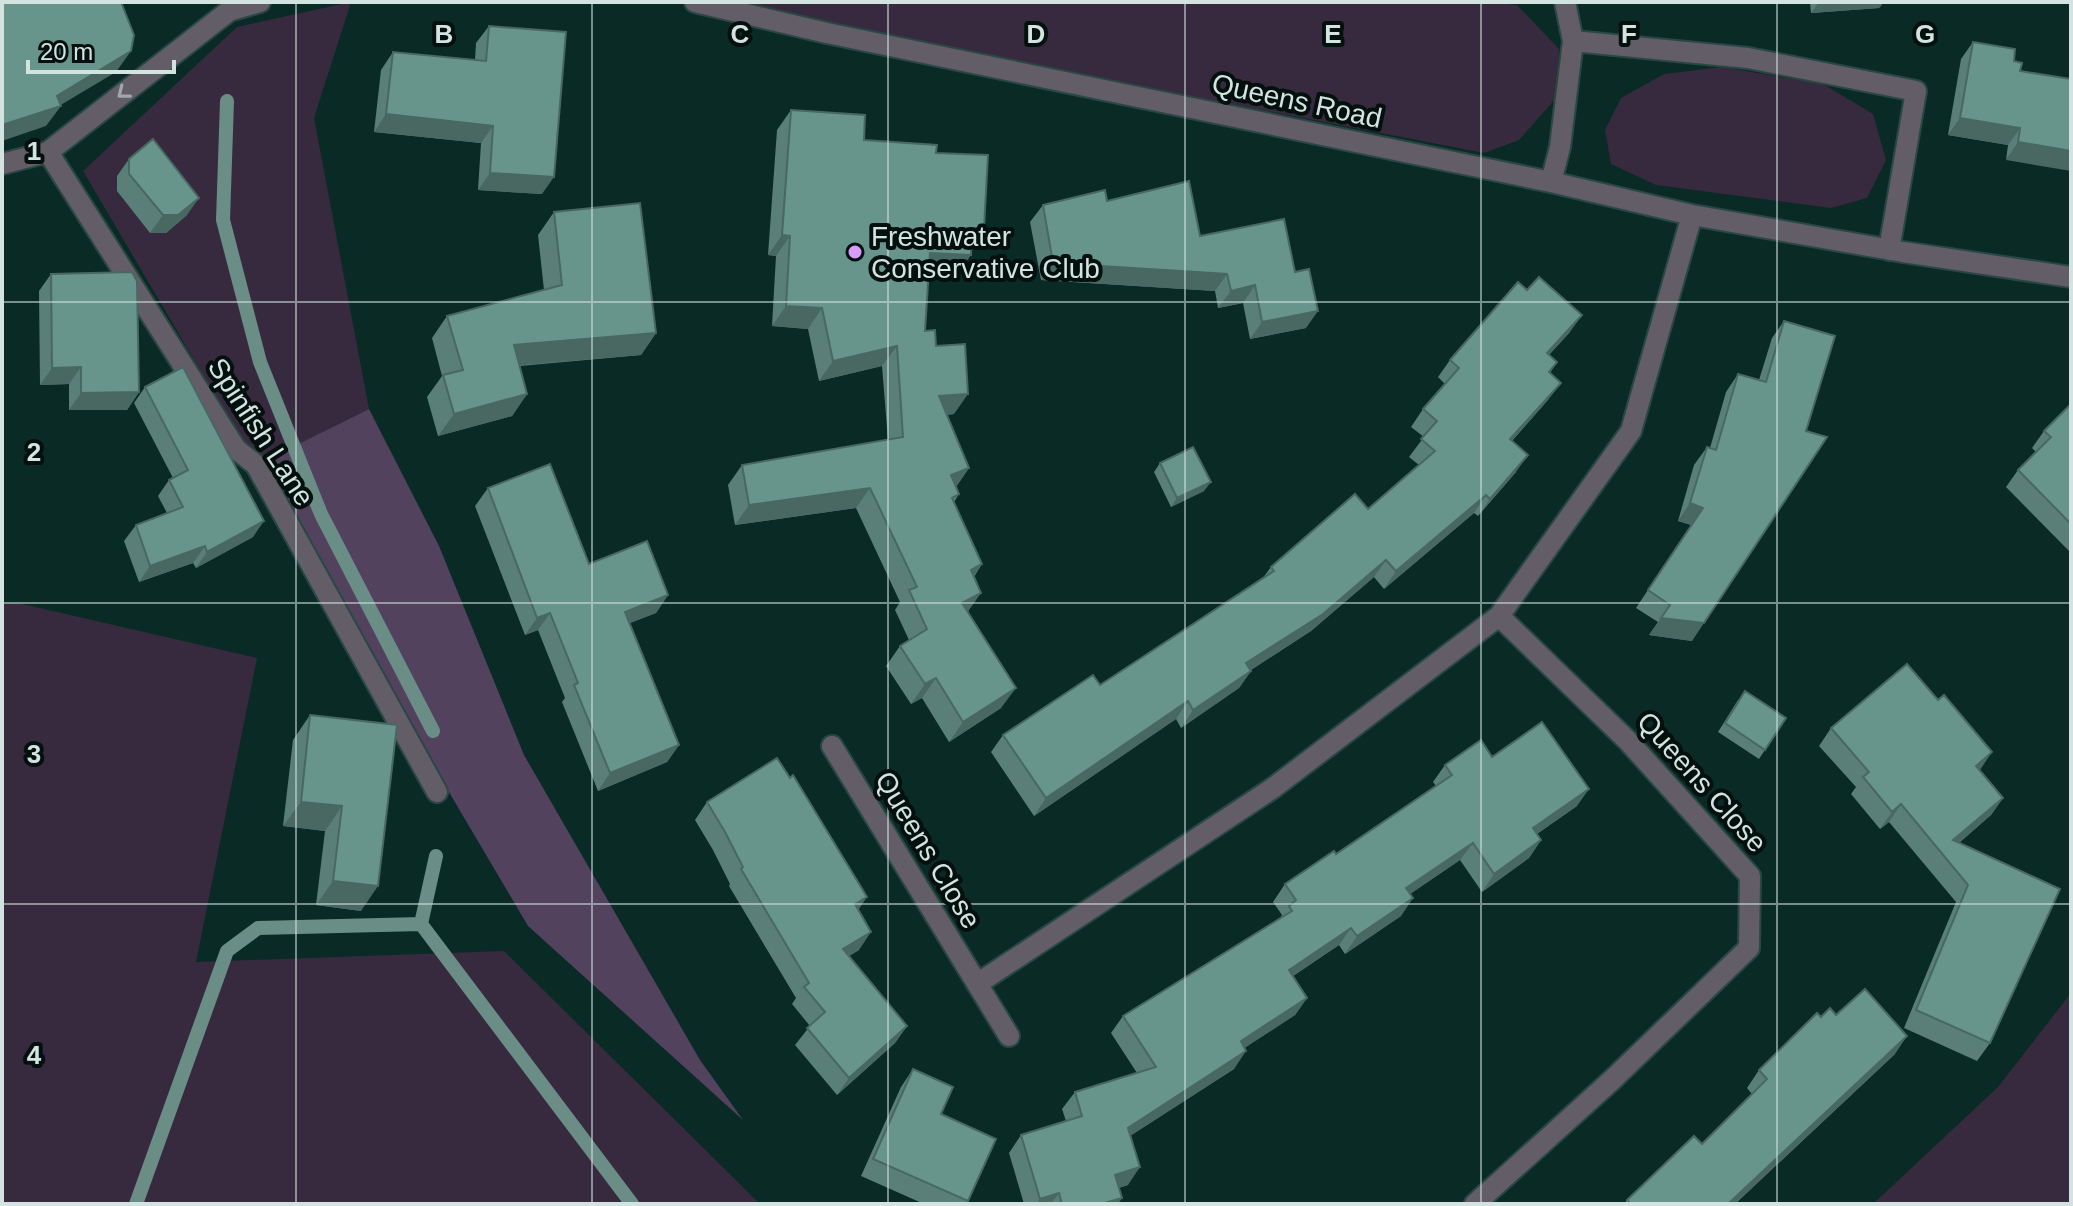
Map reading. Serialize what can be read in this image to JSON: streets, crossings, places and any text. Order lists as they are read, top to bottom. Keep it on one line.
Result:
{"streets":{"street":["Queens Road","Spinfish Lane","Queens Close"]},"places":["Freshwater Conservative Club"],"scale_bar":"20 m","grid":{"columns":["B","C","D","E","F","G"],"rows":["1","2","3","4"]}}
